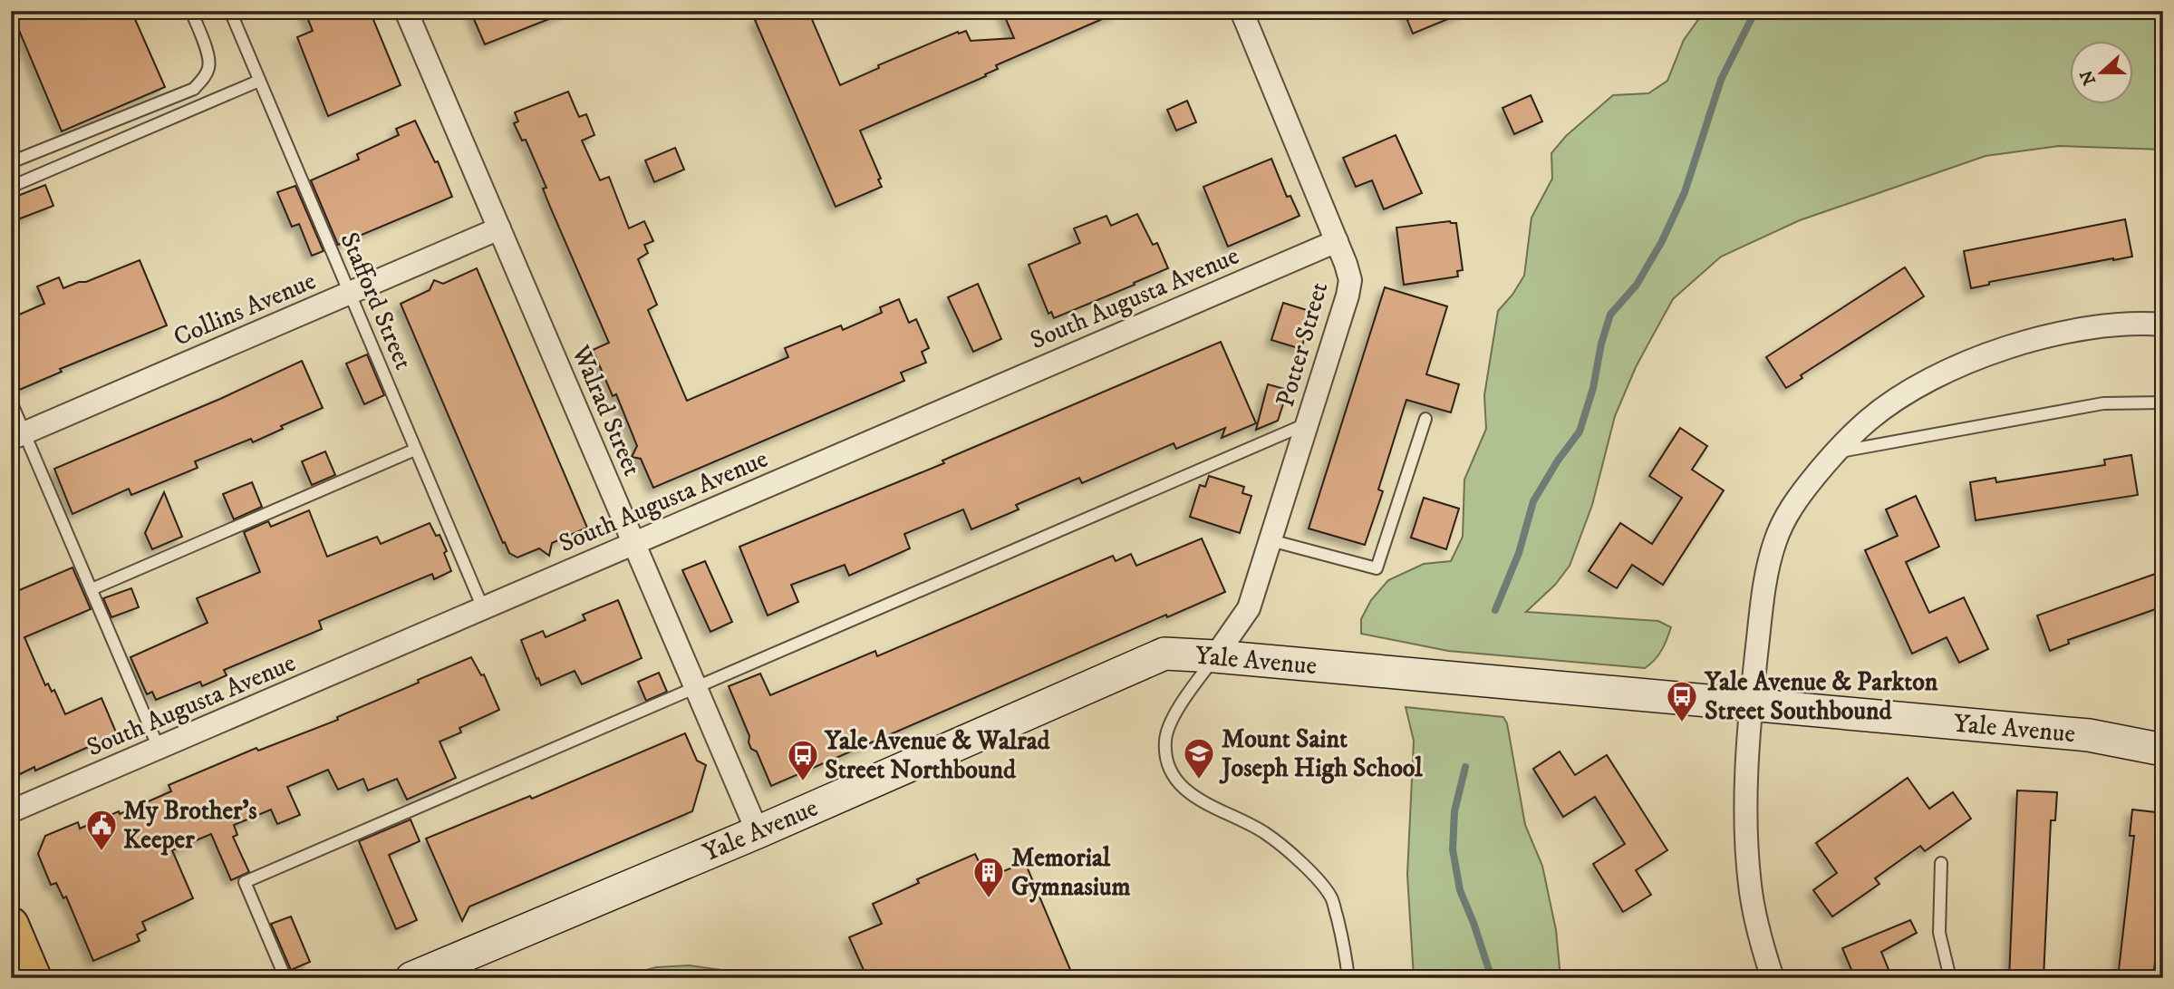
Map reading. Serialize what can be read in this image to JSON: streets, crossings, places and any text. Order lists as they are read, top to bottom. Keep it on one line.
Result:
{"streets":{"street":["South Augusta Avenue","Collins Avenue","Potter Street","Walrad Street","Yale Avenue"],"lane":["Stafford Street"]},"crossings":[["South Augusta Avenue","Stafford Street"],["South Augusta Avenue","Potter Street"],["South Augusta Avenue","Walrad Street"],["Stafford Street","Collins Avenue"],["Collins Avenue","Walrad Street"],["Potter Street","Yale Avenue"],["Walrad Street","Yale Avenue"]],"places":{"bus stop":["Yale Avenue & Parkton Street Southbound","Yale Avenue & Walrad Street Northbound"],"school or university":["Mount Saint Joseph High School"],"public building":["My Brother's Keeper"],"building":["Memorial Gymnasium"]},"north":"left"}
